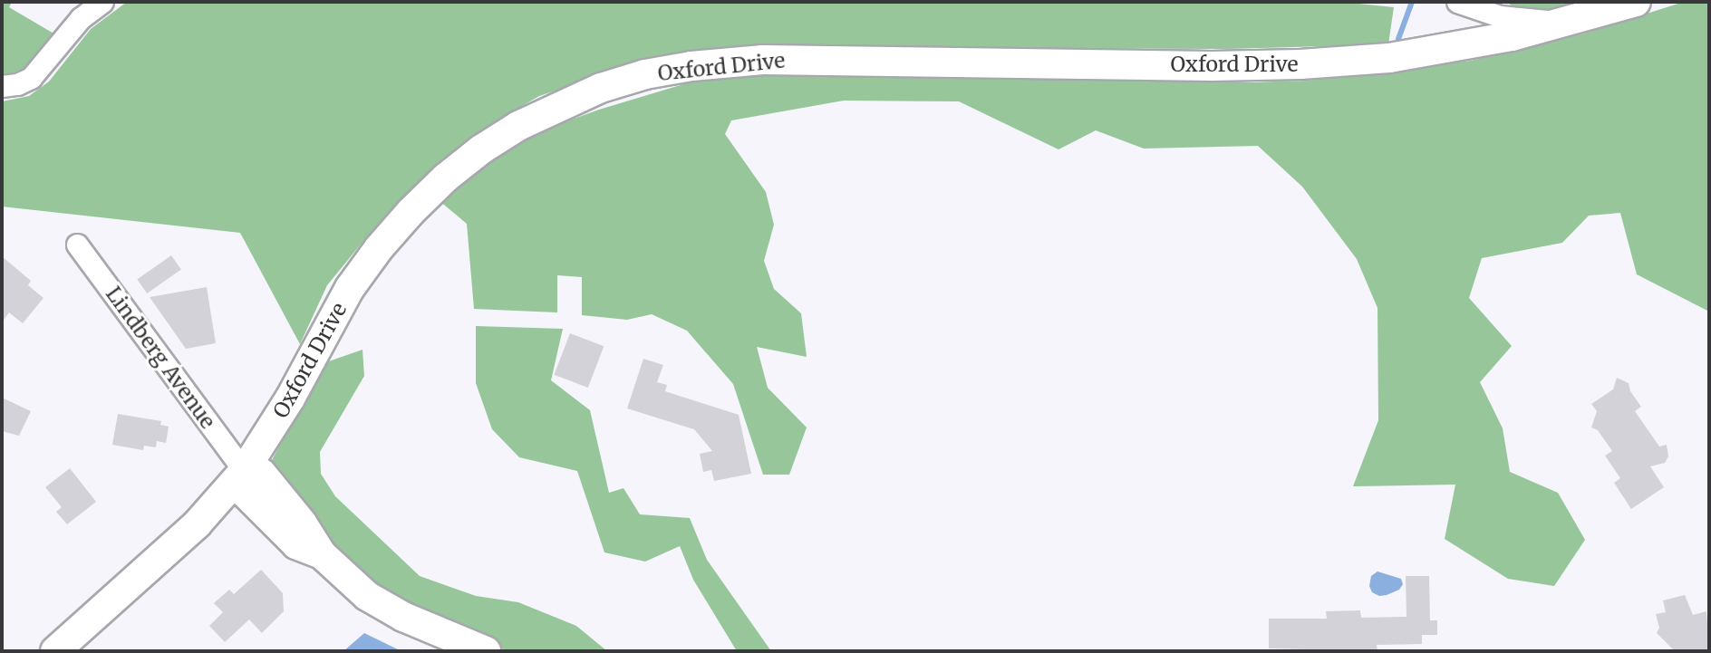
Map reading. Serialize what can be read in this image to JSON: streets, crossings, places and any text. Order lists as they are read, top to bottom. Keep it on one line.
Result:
{"streets":{"main road":["Oxford Drive","Lindberg Avenue"]},"crossings":[["Oxford Drive","Lindberg Avenue"]]}
